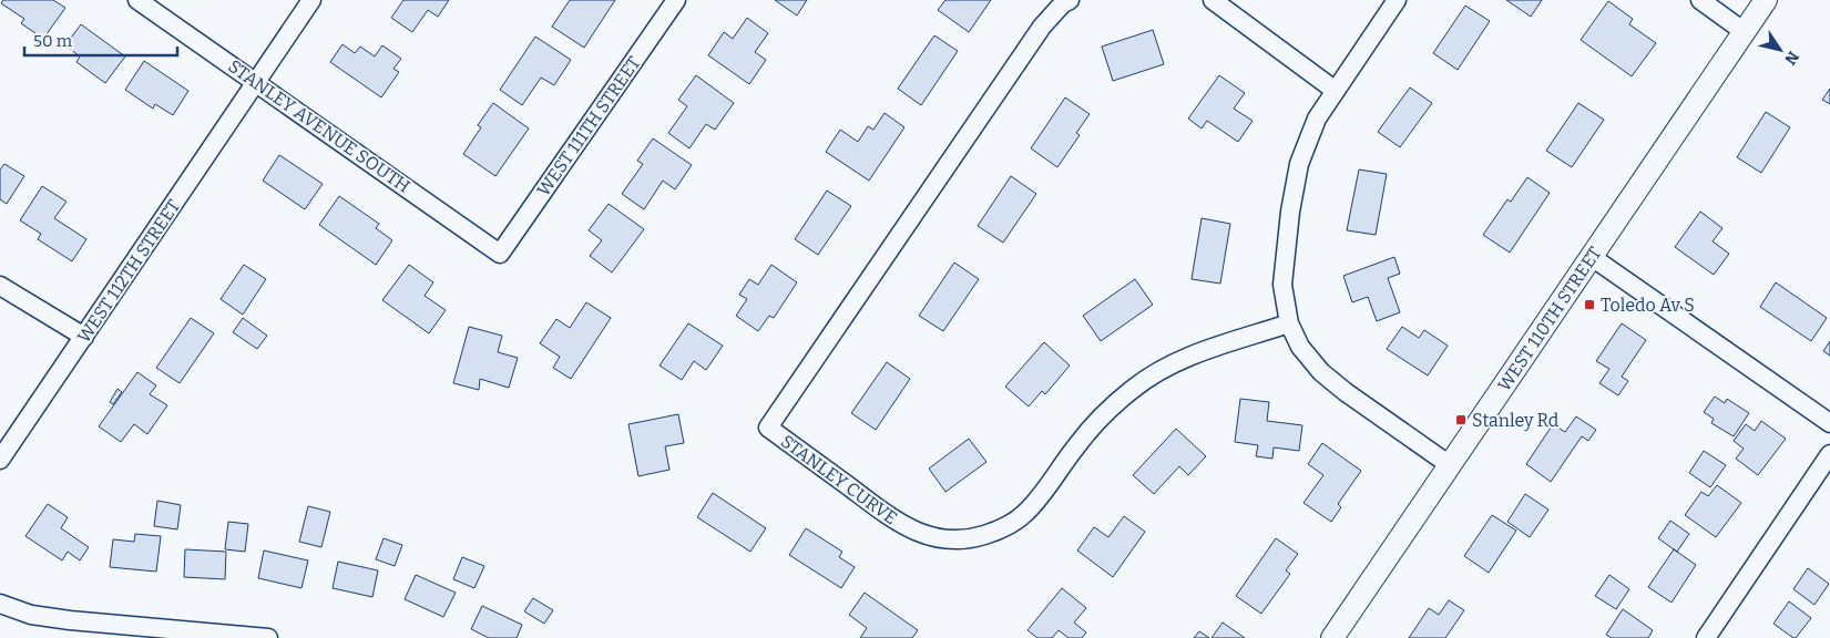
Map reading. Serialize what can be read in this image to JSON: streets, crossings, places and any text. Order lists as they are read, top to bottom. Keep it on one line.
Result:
{"streets":{"street":["STANLEY AVENUE SOUTH","WEST 111TH STREET","WEST 112TH STREET","WEST 110TH STREET","STANLEY CURVE"]},"crossings":[["STANLEY AVENUE SOUTH","WEST 111TH STREET"],["STANLEY AVENUE SOUTH","WEST 112TH STREET"]],"places":{"transit":["Toledo Av S","Stanley Rd"]},"scale_bar":"50 m","north":"bottom right"}
